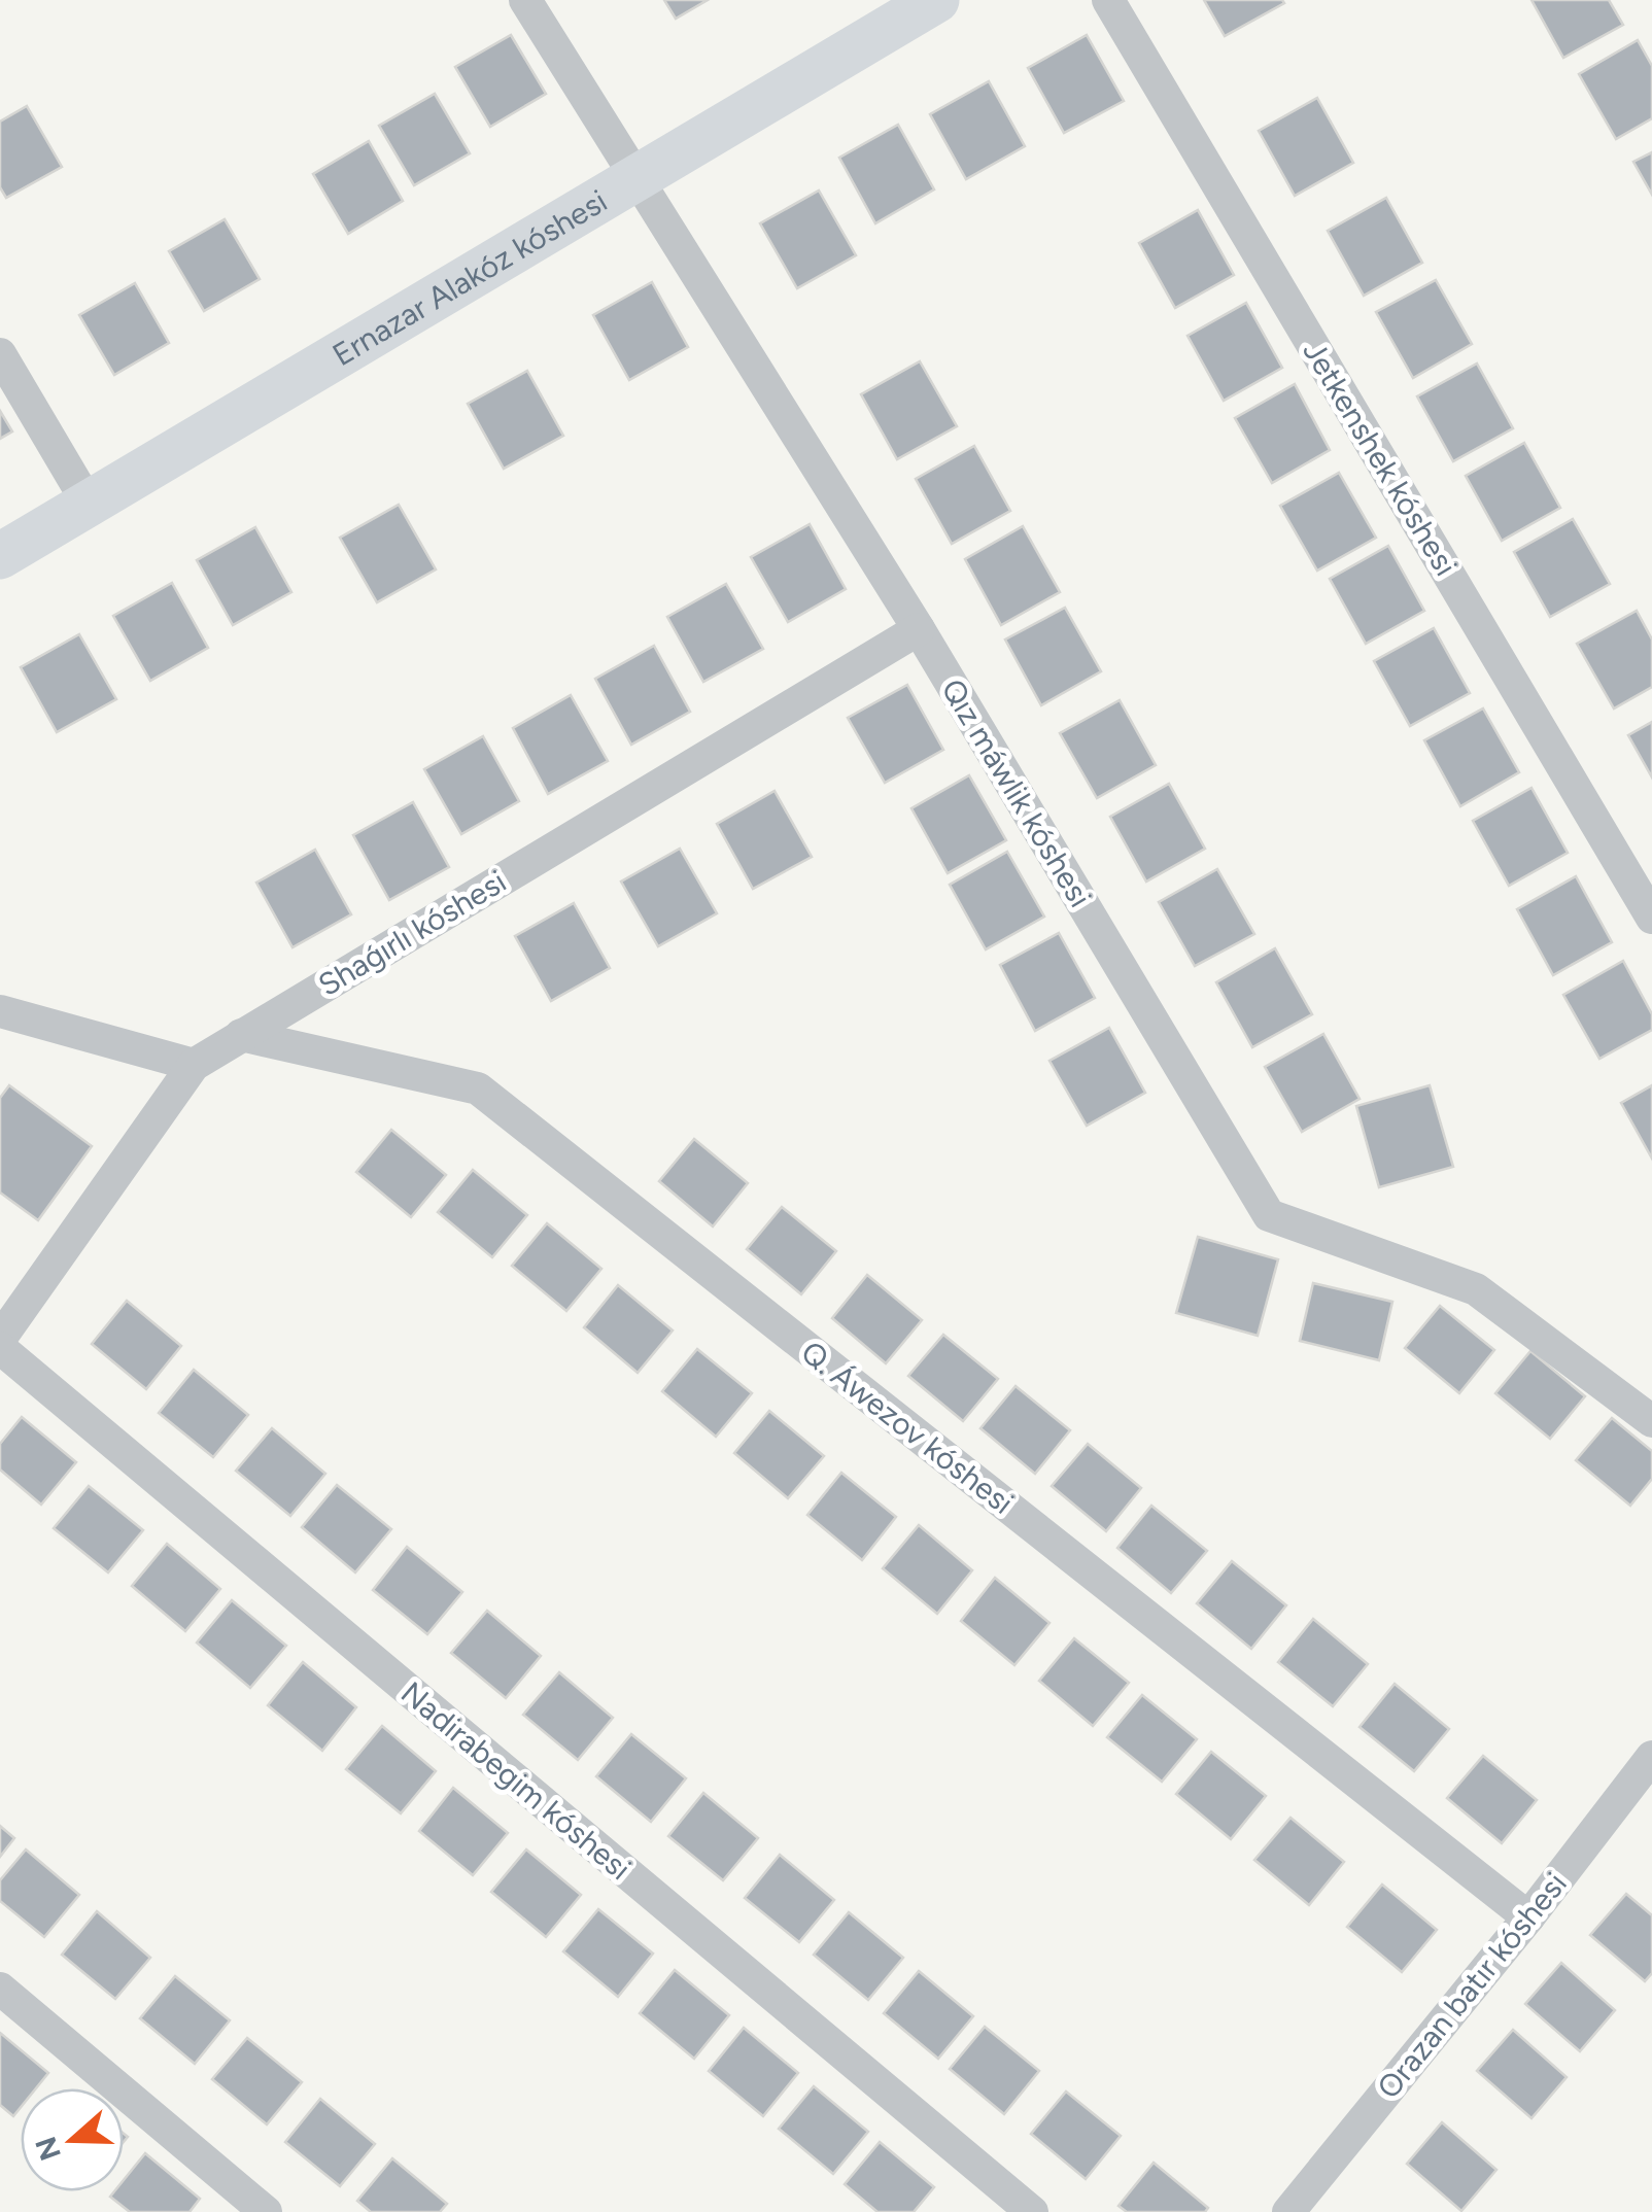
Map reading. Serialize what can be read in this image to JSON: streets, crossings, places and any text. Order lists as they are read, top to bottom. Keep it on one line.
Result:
{"streets":{"main road":["Ernazar Alakóz kóshesi"],"street":["Jetkenshek kóshesi","Qız máwlik kóshesi","Shaǵırlı kóshesi","Q. Áwezov kóshesi","Nadirabegim kóshesi","Orazan batır kóshesi"]},"crossings":[["Ernazar Alakóz kóshesi","Qız máwlik kóshesi"],["Qız máwlik kóshesi","Shaǵırlı kóshesi"],["Shaǵırlı kóshesi","Q. Áwezov kóshesi"],["Q. Áwezov kóshesi","Orazan batır kóshesi"]],"north":"left"}
